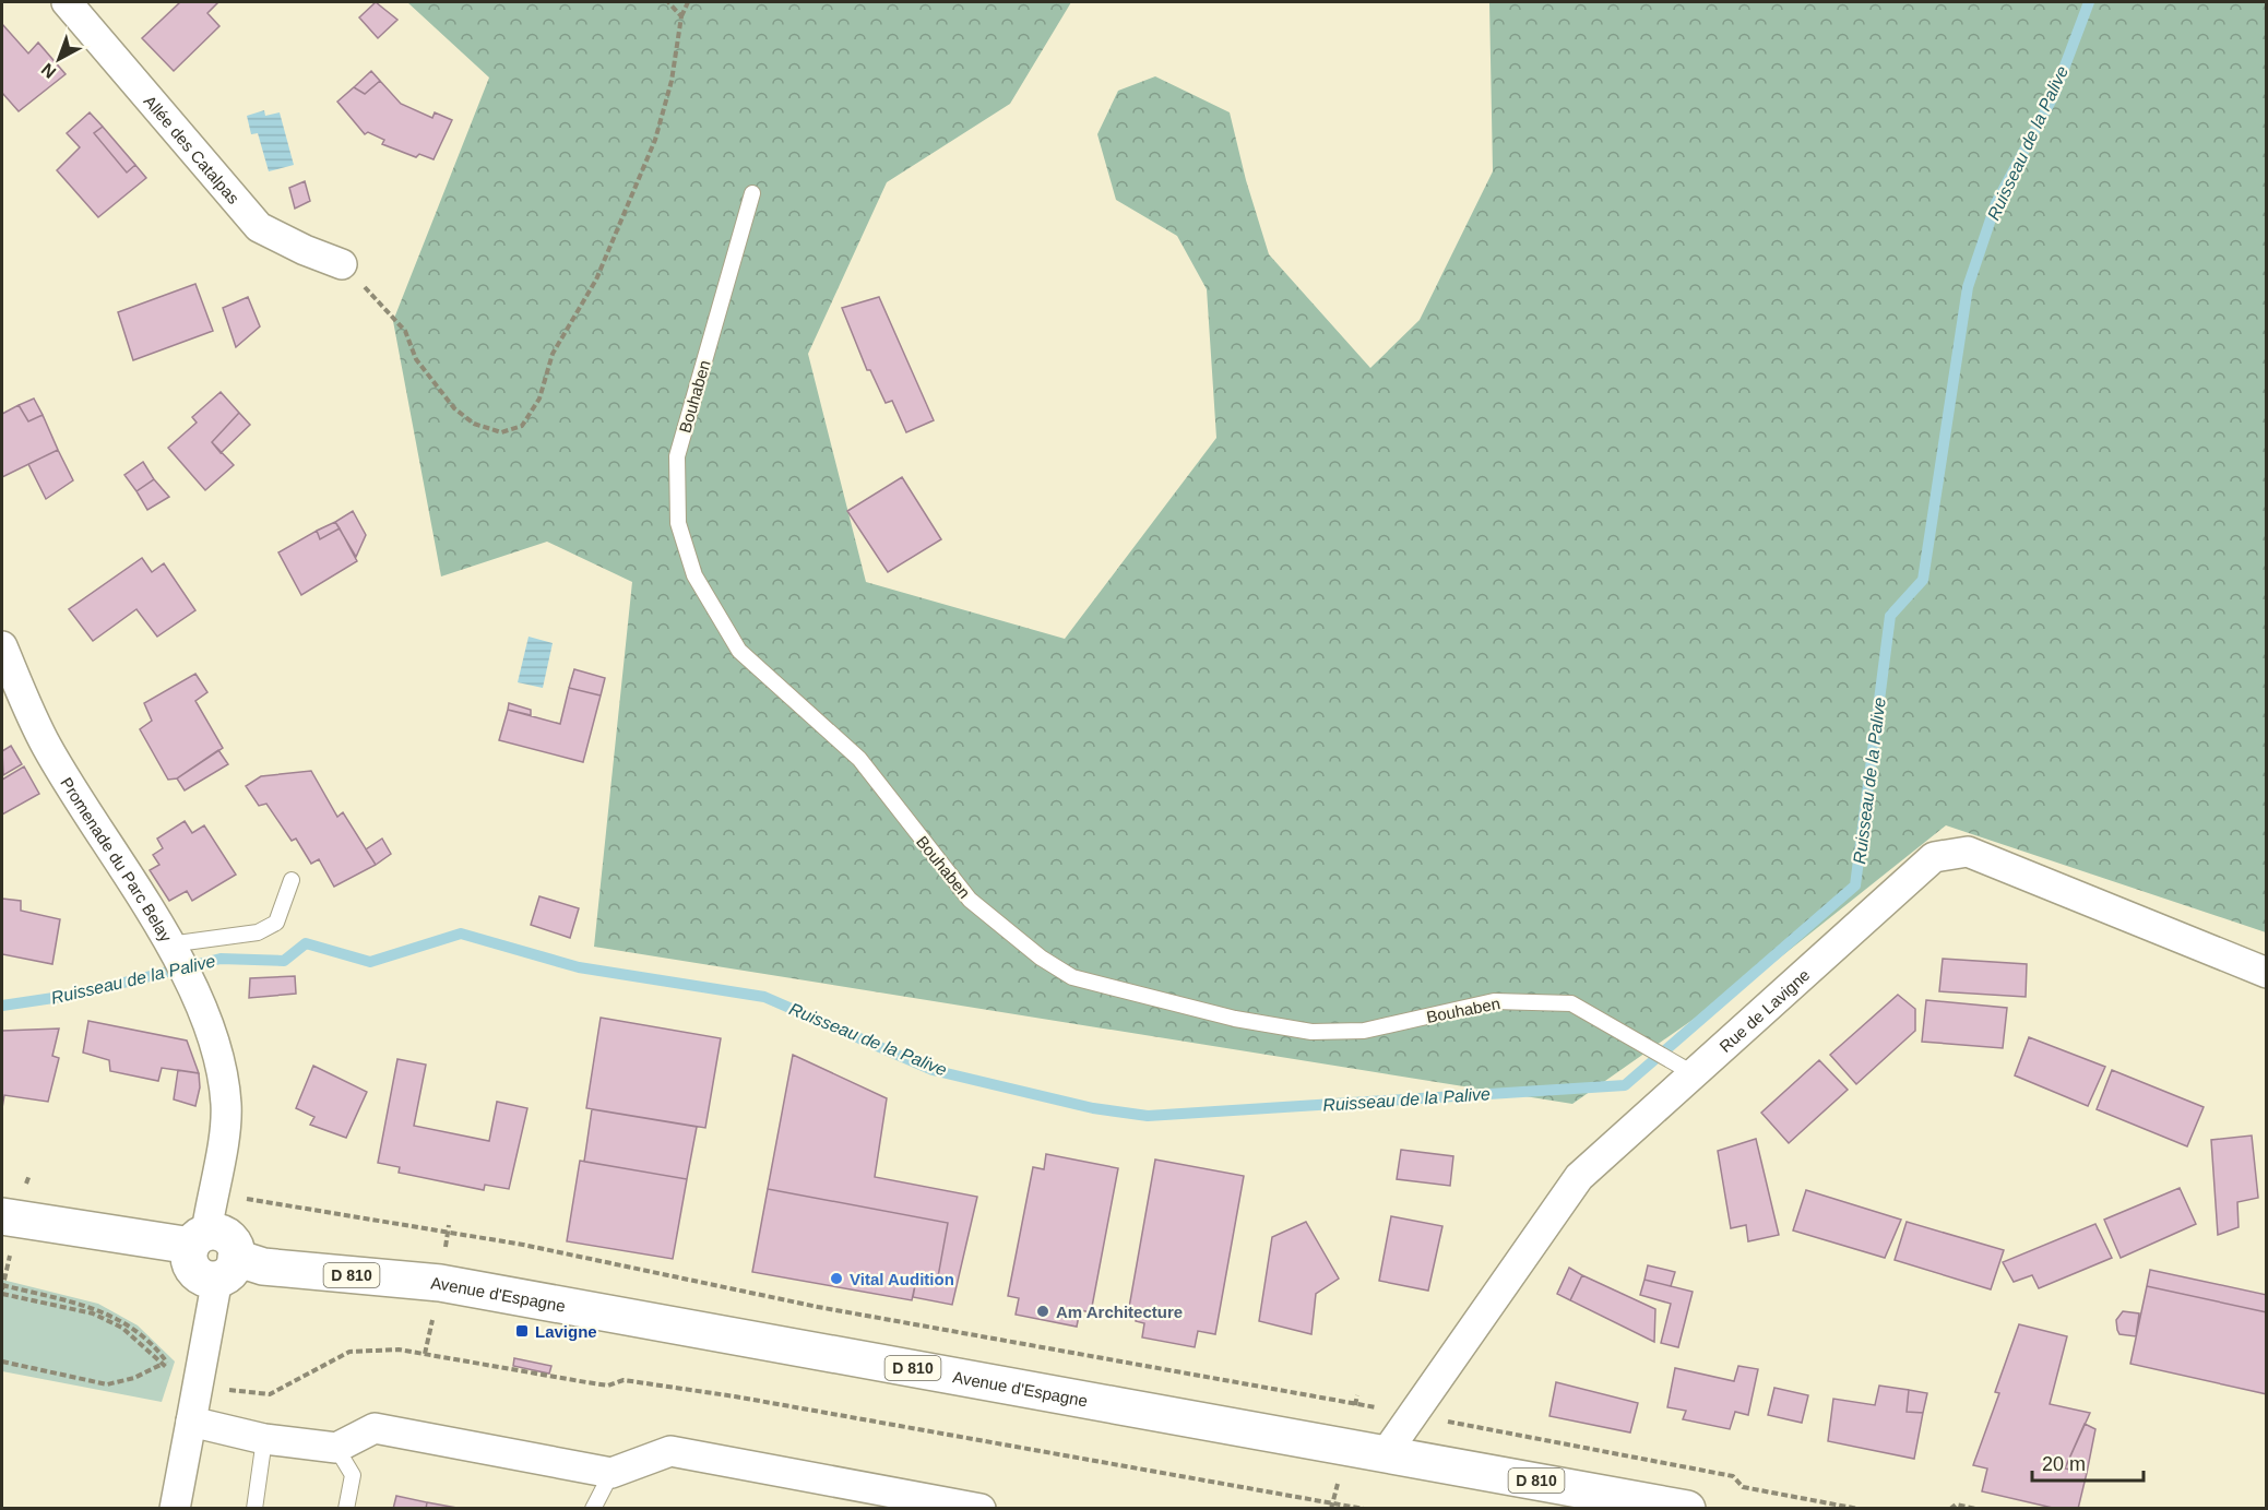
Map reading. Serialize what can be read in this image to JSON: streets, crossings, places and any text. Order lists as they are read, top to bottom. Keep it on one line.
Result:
{"streets":{"main road":["D 810","Avenue d'Espagne"],"street":["Allée des Catalpas","Promenade du Parc Belay","Rue de Lavigne"],"lane":["Bouhaben"]},"crossings":[["Bouhaben","Rue de Lavigne"],["Rue de Lavigne","Avenue d'Espagne"]],"water":["Ruisseau de la Palive"],"places":{"other":["Vital Audition","Am Architecture"],"transit":["Lavigne"]},"scale_bar":"20 m","north":"bottom left"}
